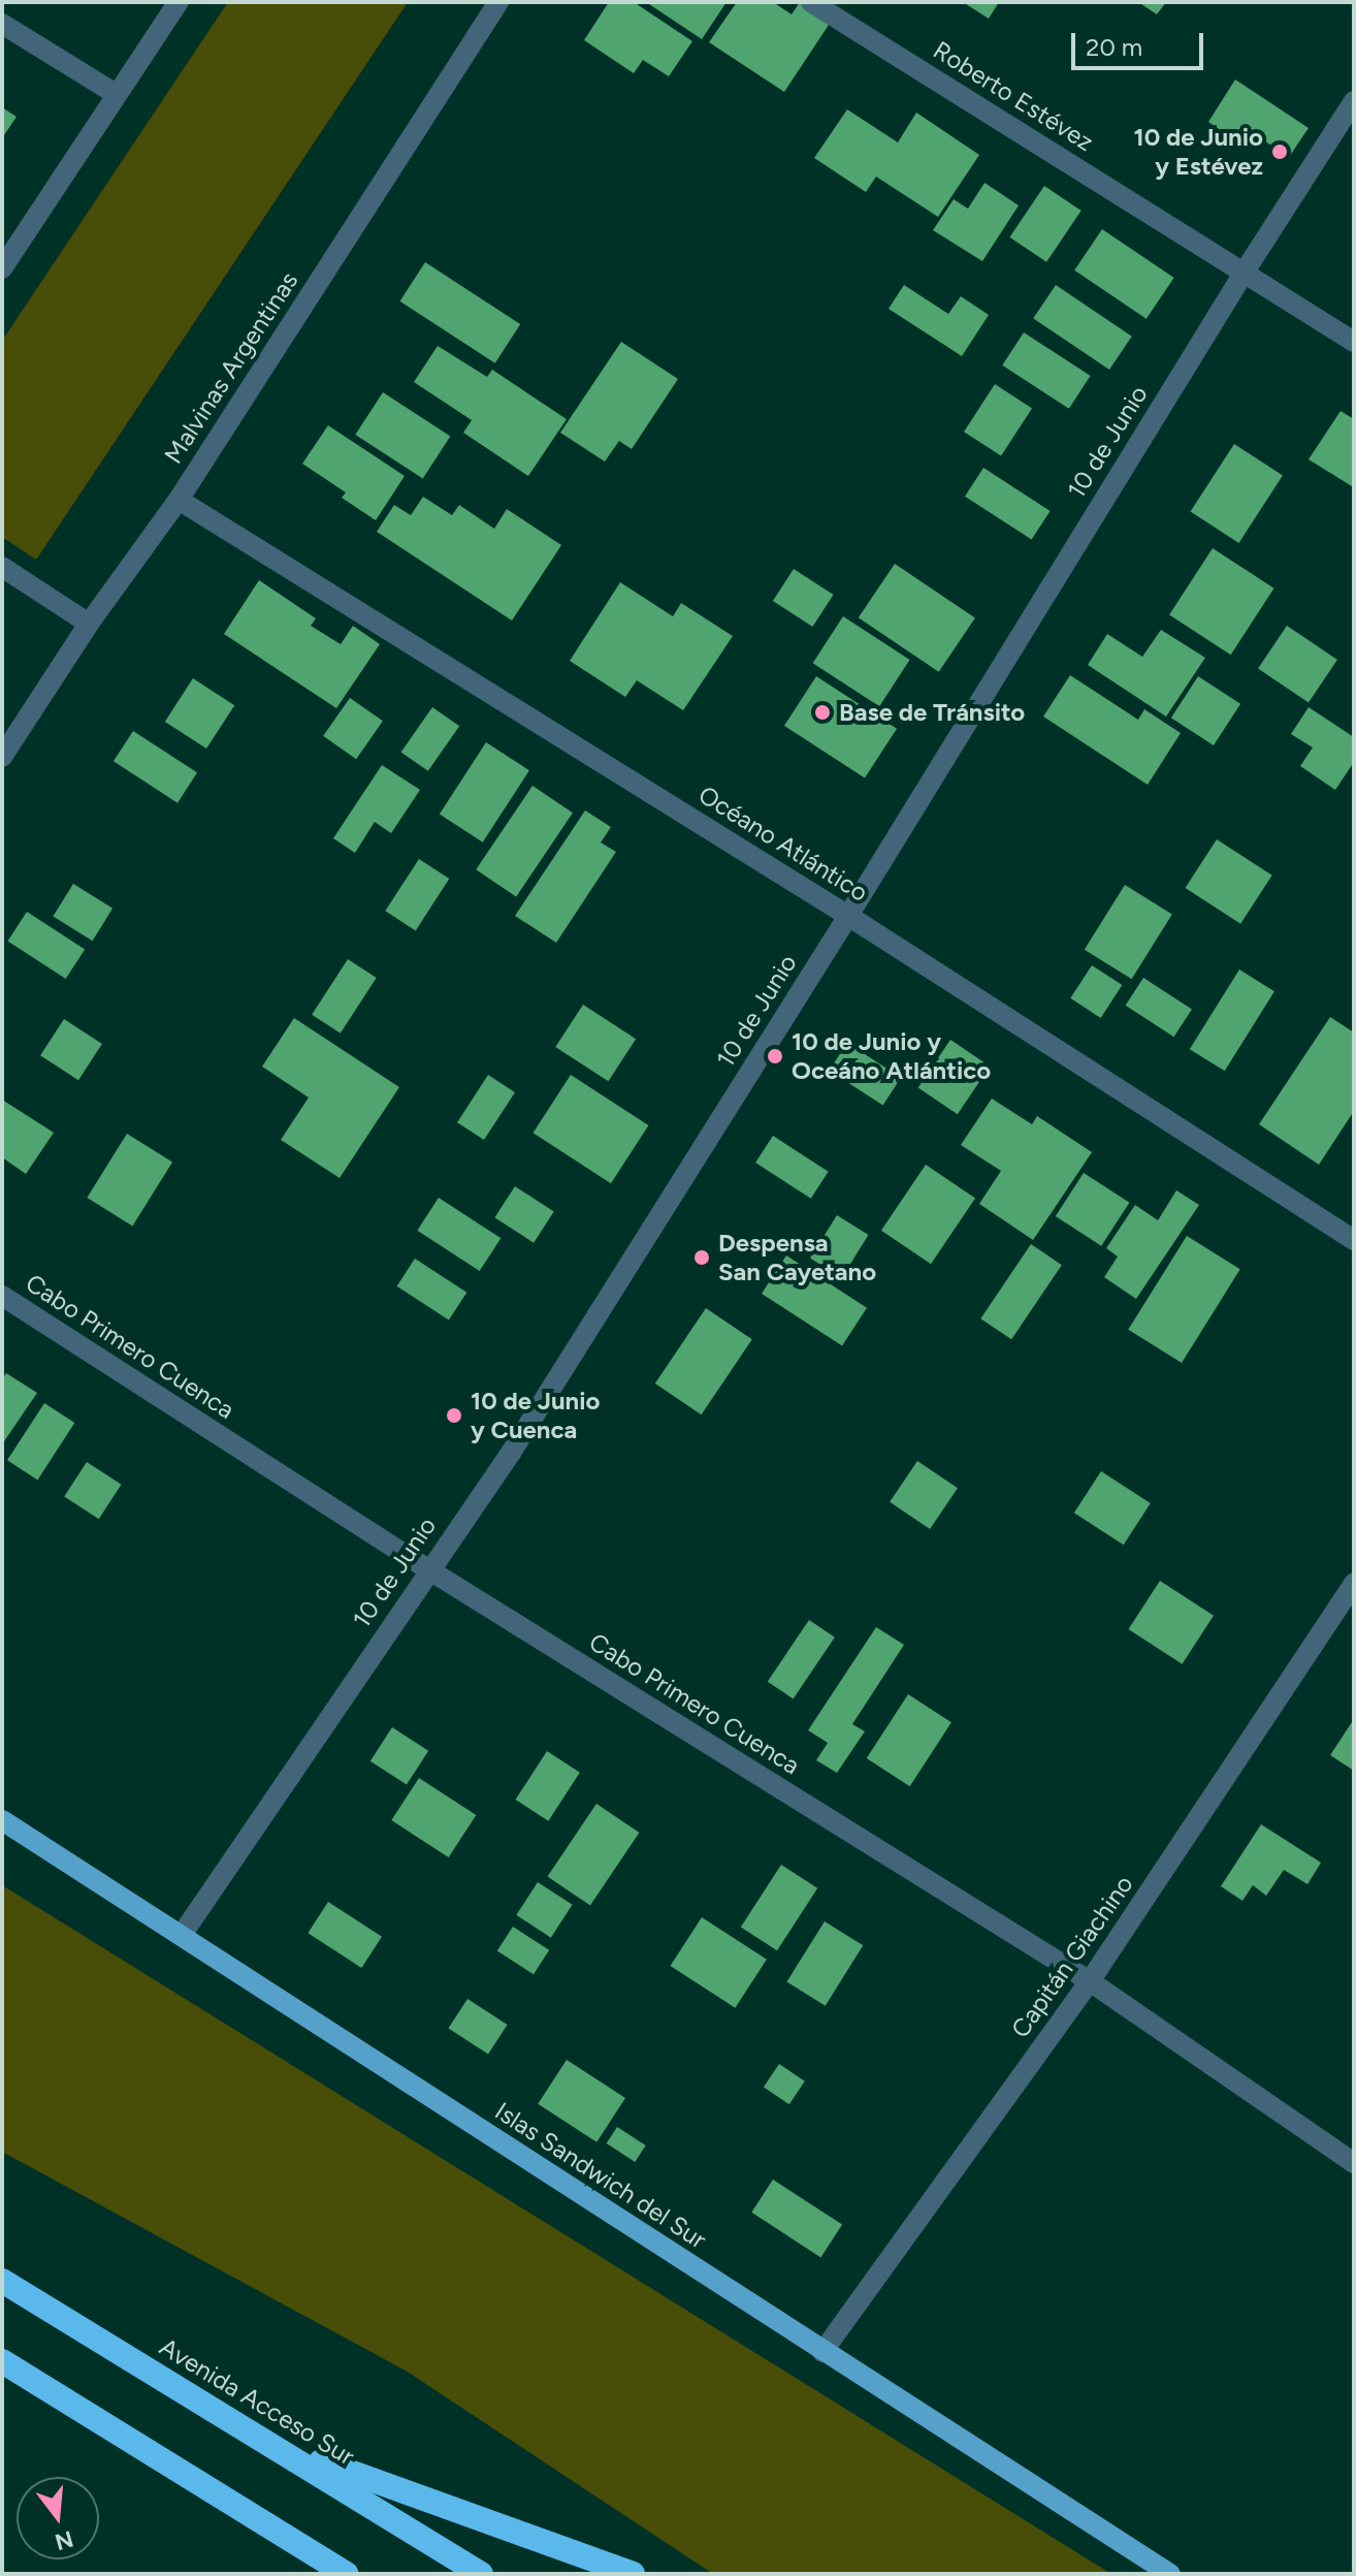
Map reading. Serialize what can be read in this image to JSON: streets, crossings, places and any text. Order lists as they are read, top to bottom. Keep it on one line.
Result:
{"streets":{"highway":["Avenida Acceso Sur"],"main road":["Islas Sandwich del Sur"],"street":["Roberto Estévez","Malvinas Argentinas","10 de Junio","Océano Atlántico","Cabo Primero Cuenca","Capitán Giachino"]},"crossings":[["Roberto Estévez","10 de Junio"],["Malvinas Argentinas","Océano Atlántico"],["10 de Junio","Océano Atlántico"],["10 de Junio","Cabo Primero Cuenca"],["10 de Junio","Islas Sandwich del Sur"],["Cabo Primero Cuenca","Capitán Giachino"],["Capitán Giachino","Islas Sandwich del Sur"]],"places":["10 de Junio y Estévez","Base de Tránsito","10 de Junio y Oceáno Atlántico","Despensa San Cayetano","10 de Junio y Cuenca"],"scale_bar":"20 m","north":"bottom"}
